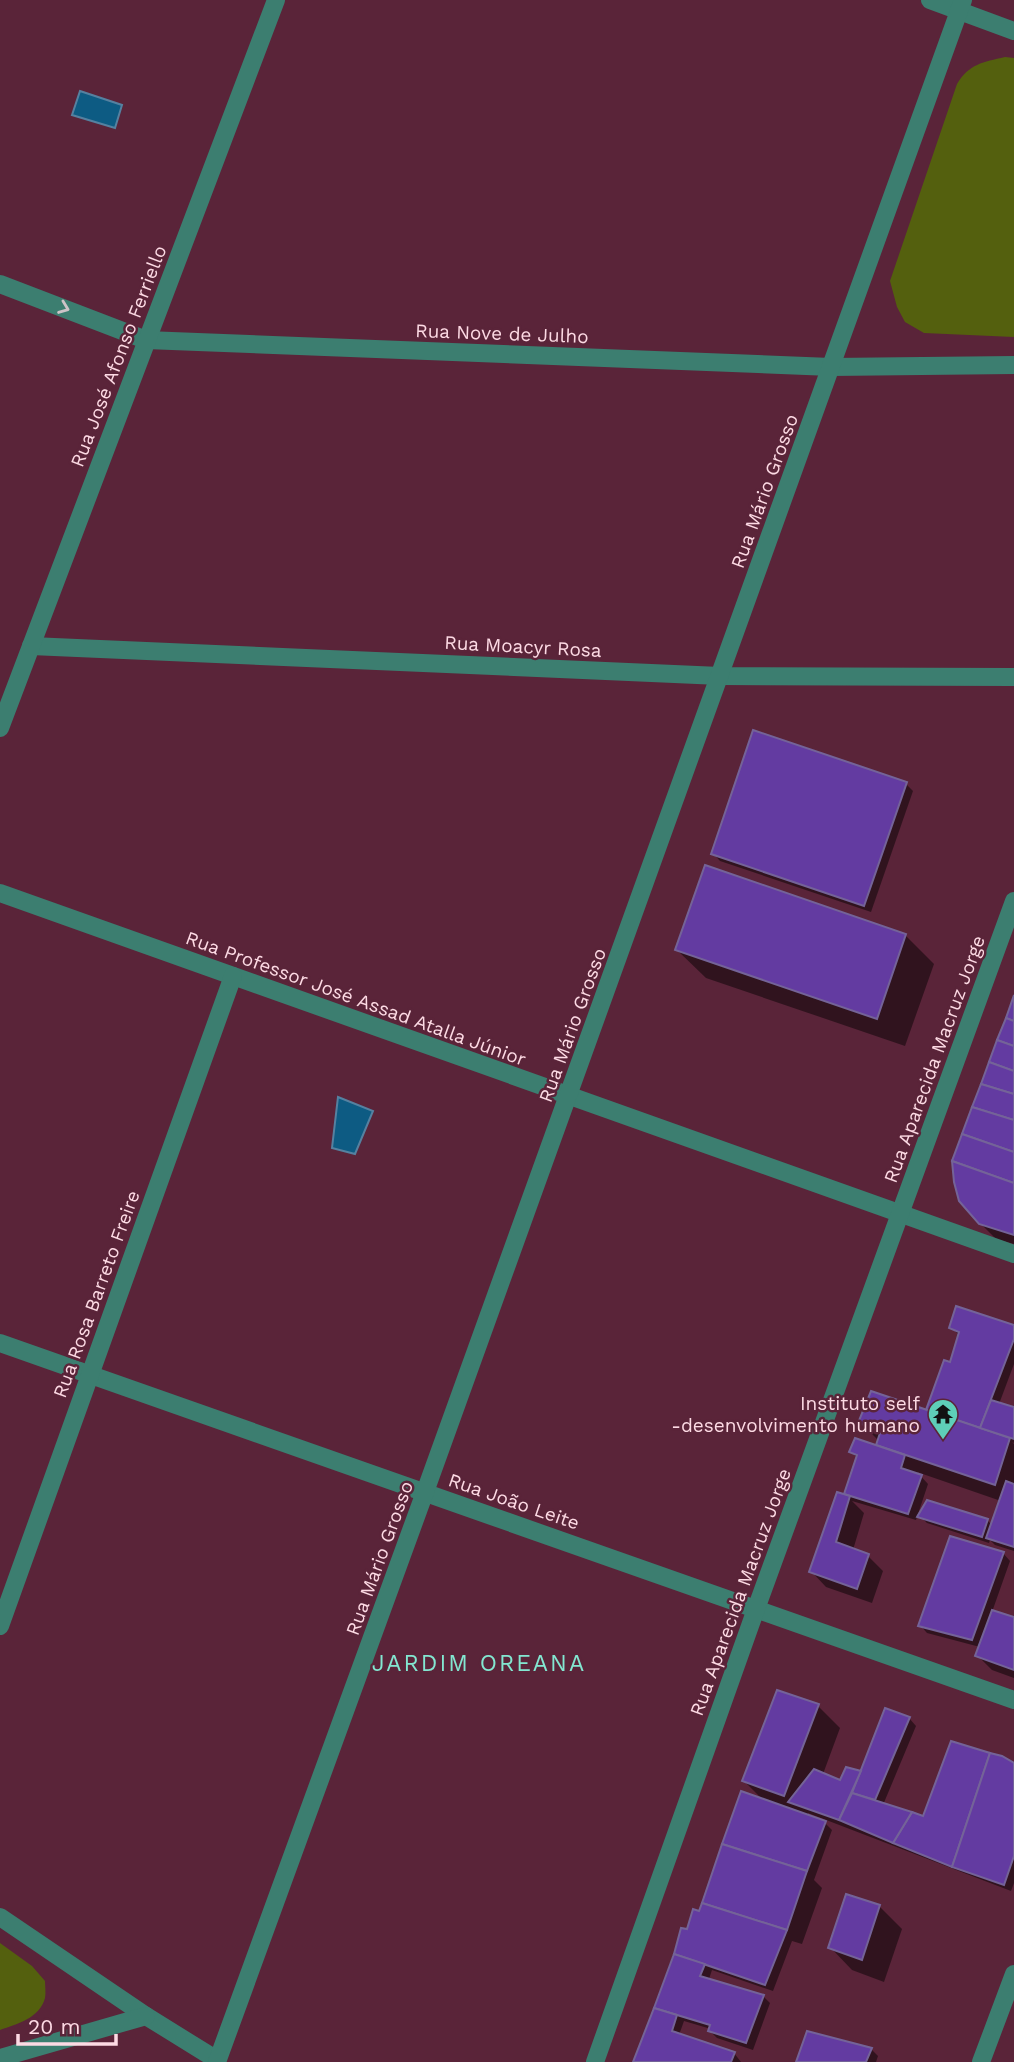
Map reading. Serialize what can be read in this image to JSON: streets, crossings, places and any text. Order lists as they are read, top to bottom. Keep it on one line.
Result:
{"streets":{"street":["Rua Nove de Julho","Rua José Afonso Ferriello","Rua Mário Grosso","Rua Moacyr Rosa","Rua Professor José Assad Atalla Júnior","Rua Aparecida Macruz Jorge","Rua Rosa Barreto Freire","Rua João Leite"]},"crossings":[["Rua Nove de Julho","Rua José Afonso Ferriello"],["Rua Nove de Julho","Rua Mário Grosso"],["Rua José Afonso Ferriello","Rua Moacyr Rosa"],["Rua Mário Grosso","Rua Moacyr Rosa"],["Rua Mário Grosso","Rua Professor José Assad Atalla Júnior"],["Rua Mário Grosso","Rua João Leite"],["Rua Professor José Assad Atalla Júnior","Rua Aparecida Macruz Jorge"],["Rua Professor José Assad Atalla Júnior","Rua Rosa Barreto Freire"],["Rua Aparecida Macruz Jorge","Rua João Leite"],["Rua Rosa Barreto Freire","Rua João Leite"]],"districts":["JARDIM OREANA"],"places":{"temple":["Instituto self -desenvolvimento humano"]},"scale_bar":"20 m"}
